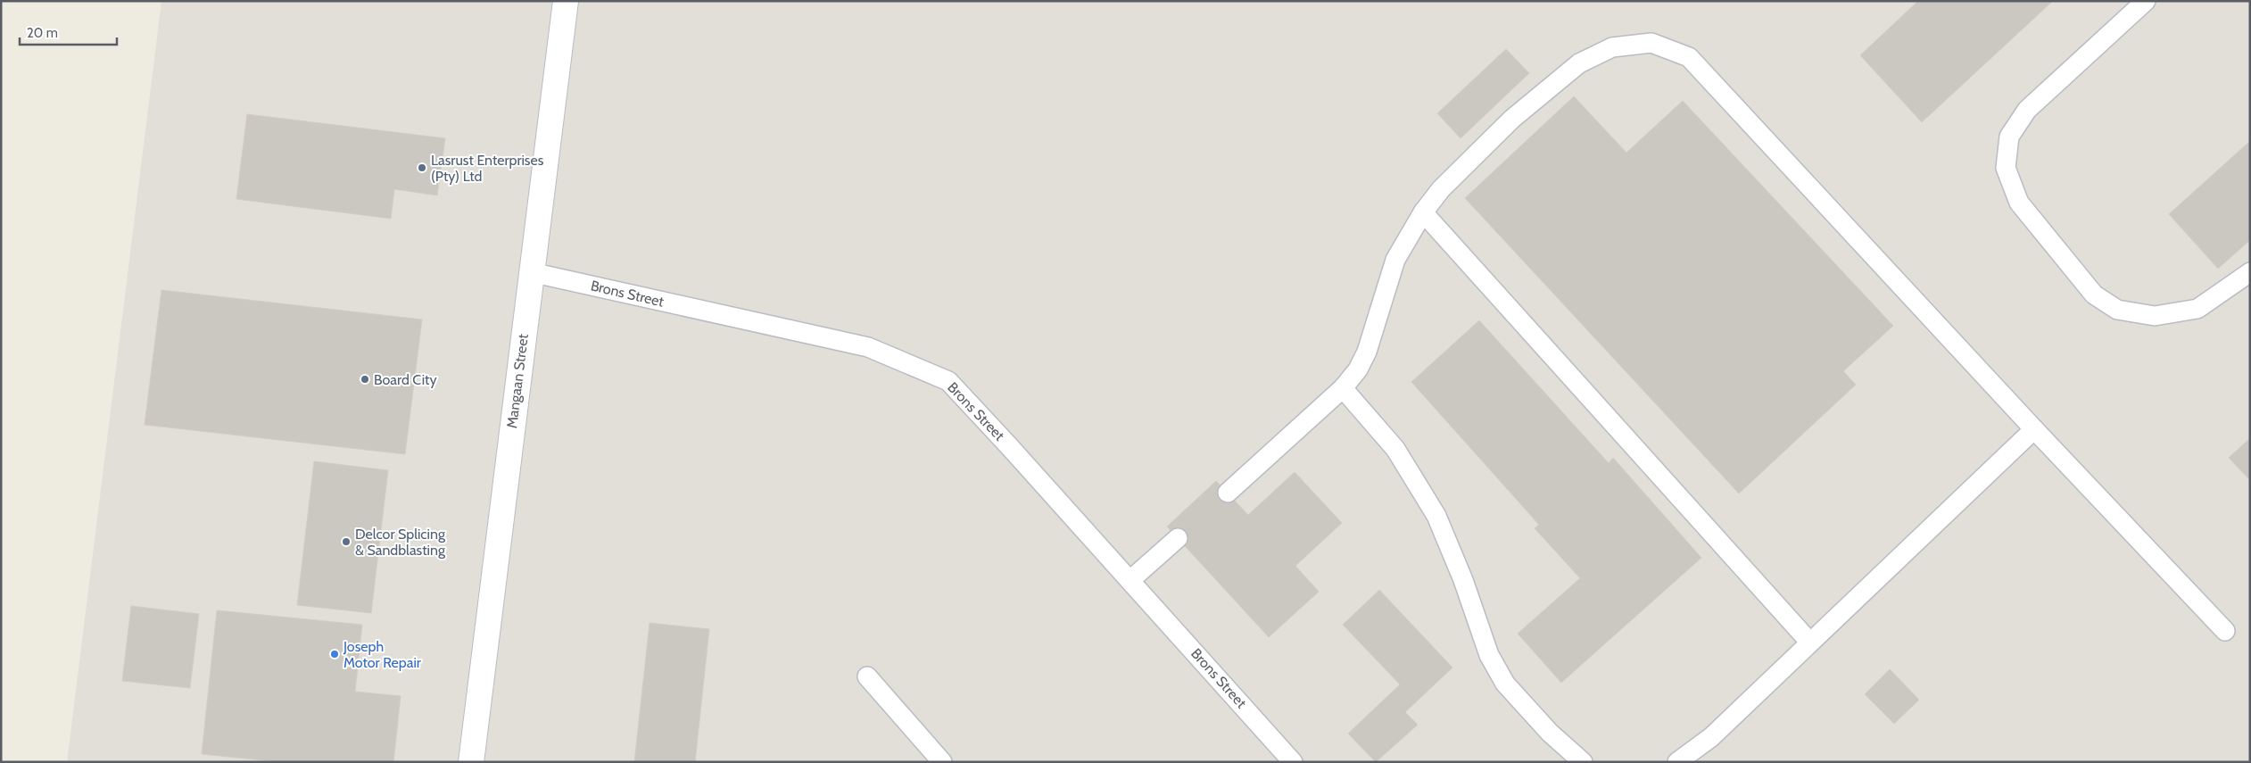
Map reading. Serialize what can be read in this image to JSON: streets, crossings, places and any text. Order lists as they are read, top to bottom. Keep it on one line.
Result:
{"streets":{"street":["Mangaan Street"],"lane":["Brons Street"]},"crossings":[["Brons Street","Mangaan Street"]],"places":["Lasrust Enterprises (Pty) Ltd","Board City","Delcor Splicing & Sandblasting","Joseph Motor Repair"],"scale_bar":"20 m"}
